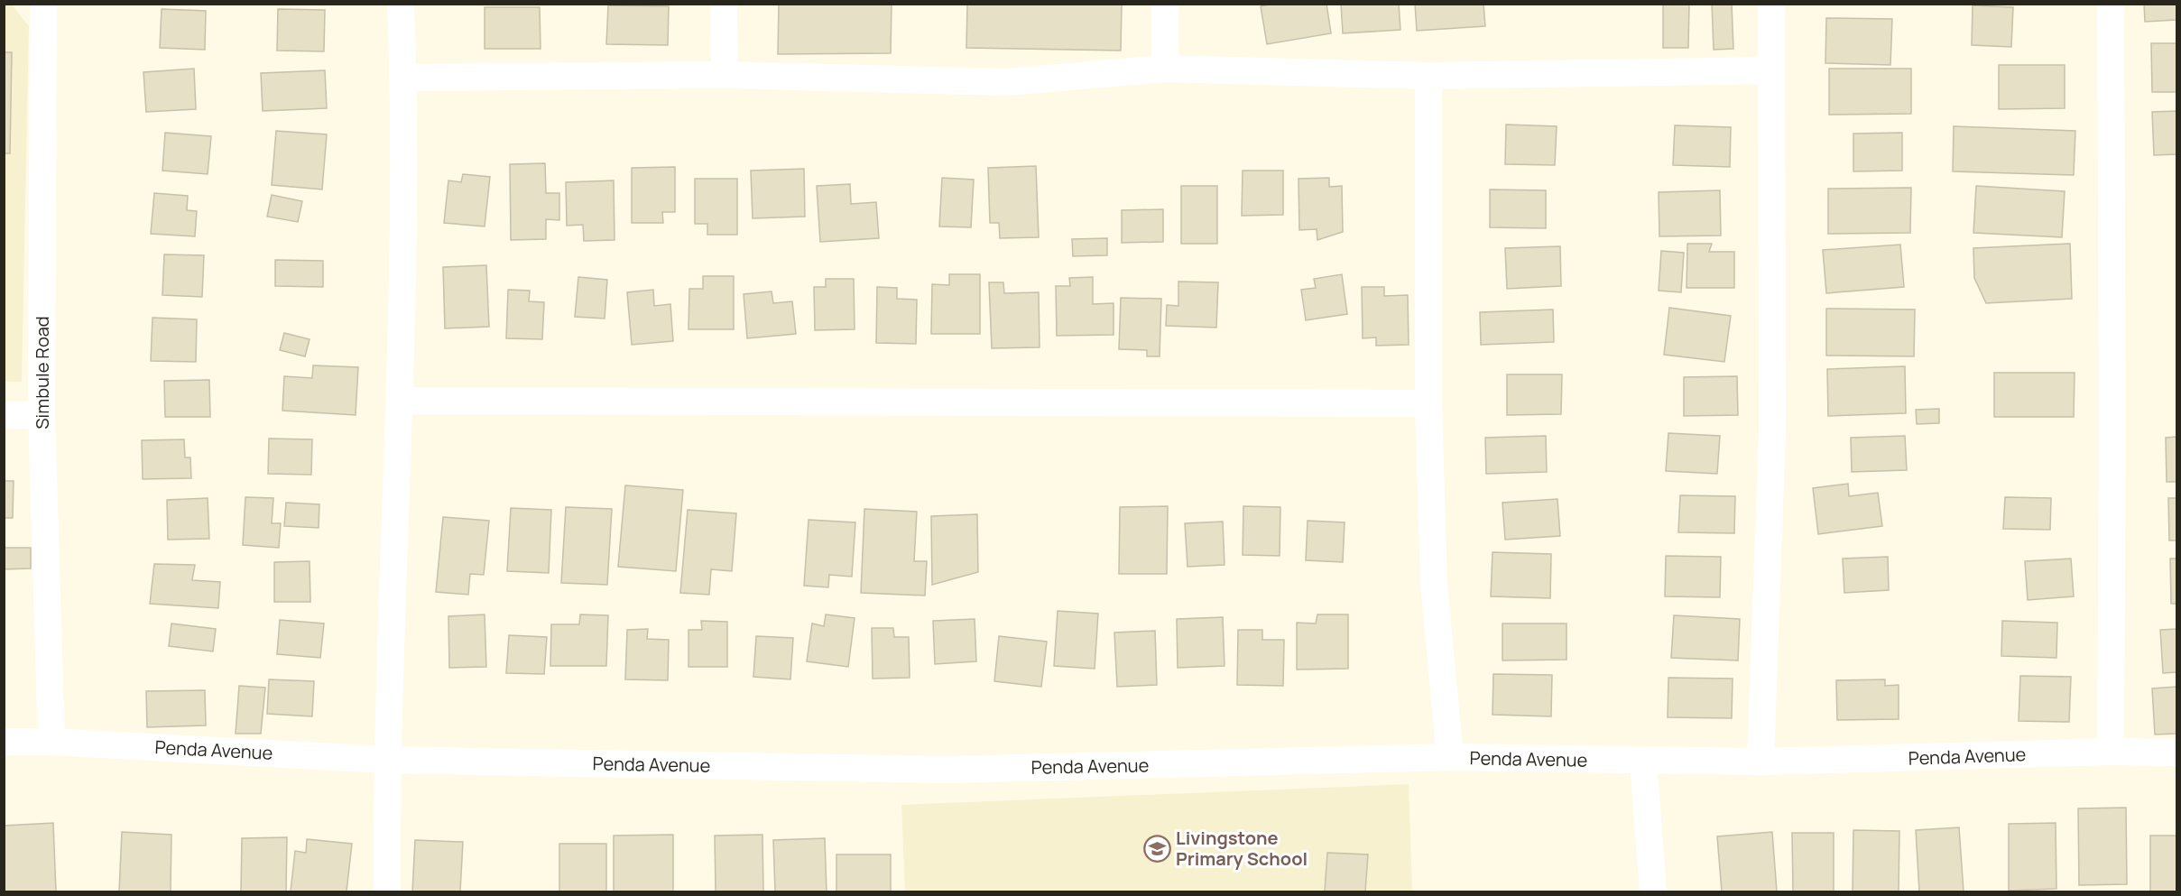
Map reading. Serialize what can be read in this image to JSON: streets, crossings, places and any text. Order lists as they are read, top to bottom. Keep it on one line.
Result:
{"streets":{"street":["Simbule Road","Penda Avenue"]},"crossings":[["Simbule Road","Penda Avenue"]],"places":{"school or university":["Livingstone Primary School"]}}
